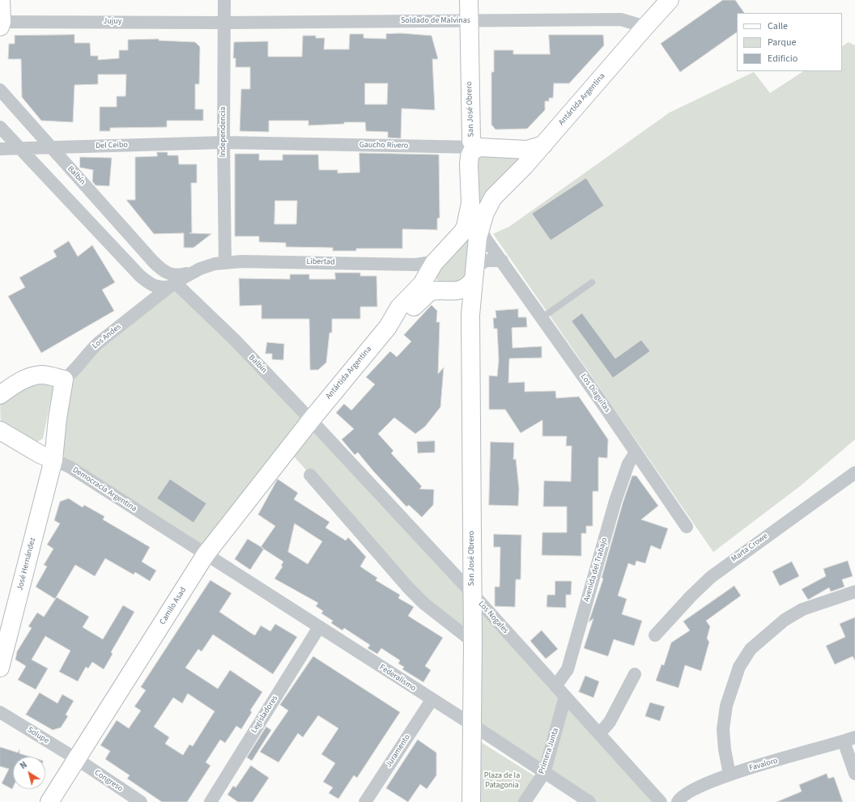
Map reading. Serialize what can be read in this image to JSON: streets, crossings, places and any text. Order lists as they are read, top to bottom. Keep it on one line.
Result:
{"streets":{"street":["Soldado de Malvinas","Jujuy","Antártida Argentina","San José Obrero","Independencia","Del Ceibo","Gaucho Rivero","Balbín","Libertad","Los Andes","Los Diaguitas","Democracia Argentina","Marta Crowe","José Hernández","Avenida del Trabajo","Camilo Asad","Los Nogales","Federalismo","Legisladores","Solupe","Juramento","Primera Junta","Favaloro","Congreso"]},"crossings":[["Soldado de Malvinas","Jujuy"],["Soldado de Malvinas","Antártida Argentina"],["Soldado de Malvinas","San José Obrero"],["Soldado de Malvinas","Independencia"],["Jujuy","Independencia"],["Antártida Argentina","San José Obrero"],["Antártida Argentina","Gaucho Rivero"],["Antártida Argentina","Balbín"],["Antártida Argentina","Libertad"],["Antártida Argentina","Camilo Asad"],["Antártida Argentina","Los Nogales"],["San José Obrero","Gaucho Rivero"],["San José Obrero","Libertad"],["San José Obrero","Los Diaguitas"],["San José Obrero","Los Nogales"],["San José Obrero","Federalismo"],["Independencia","Del Ceibo"],["Independencia","Gaucho Rivero"],["Independencia","Libertad"],["Independencia","Los Andes"],["Del Ceibo","Gaucho Rivero"],["Del Ceibo","Balbín"],["Balbín","Los Andes"],["Balbín","Camilo Asad"],["Balbín","Los Nogales"],["Libertad","Los Andes"],["Los Diaguitas","Avenida del Trabajo"],["Democracia Argentina","José Hernández"],["Democracia Argentina","Camilo Asad"],["Democracia Argentina","Federalismo"],["Avenida del Trabajo","Los Nogales"],["Camilo Asad","Los Nogales"],["Camilo Asad","Federalismo"],["Camilo Asad","Solupe"],["Camilo Asad","Congreso"],["Los Nogales","Primera Junta"],["Federalismo","Legisladores"],["Federalismo","Juramento"],["Federalismo","Primera Junta"],["Solupe","Congreso"]],"parks":["Plaza de la Patagonia"],"legend":["Calle","Parque","Edificio"],"north":"top left"}
